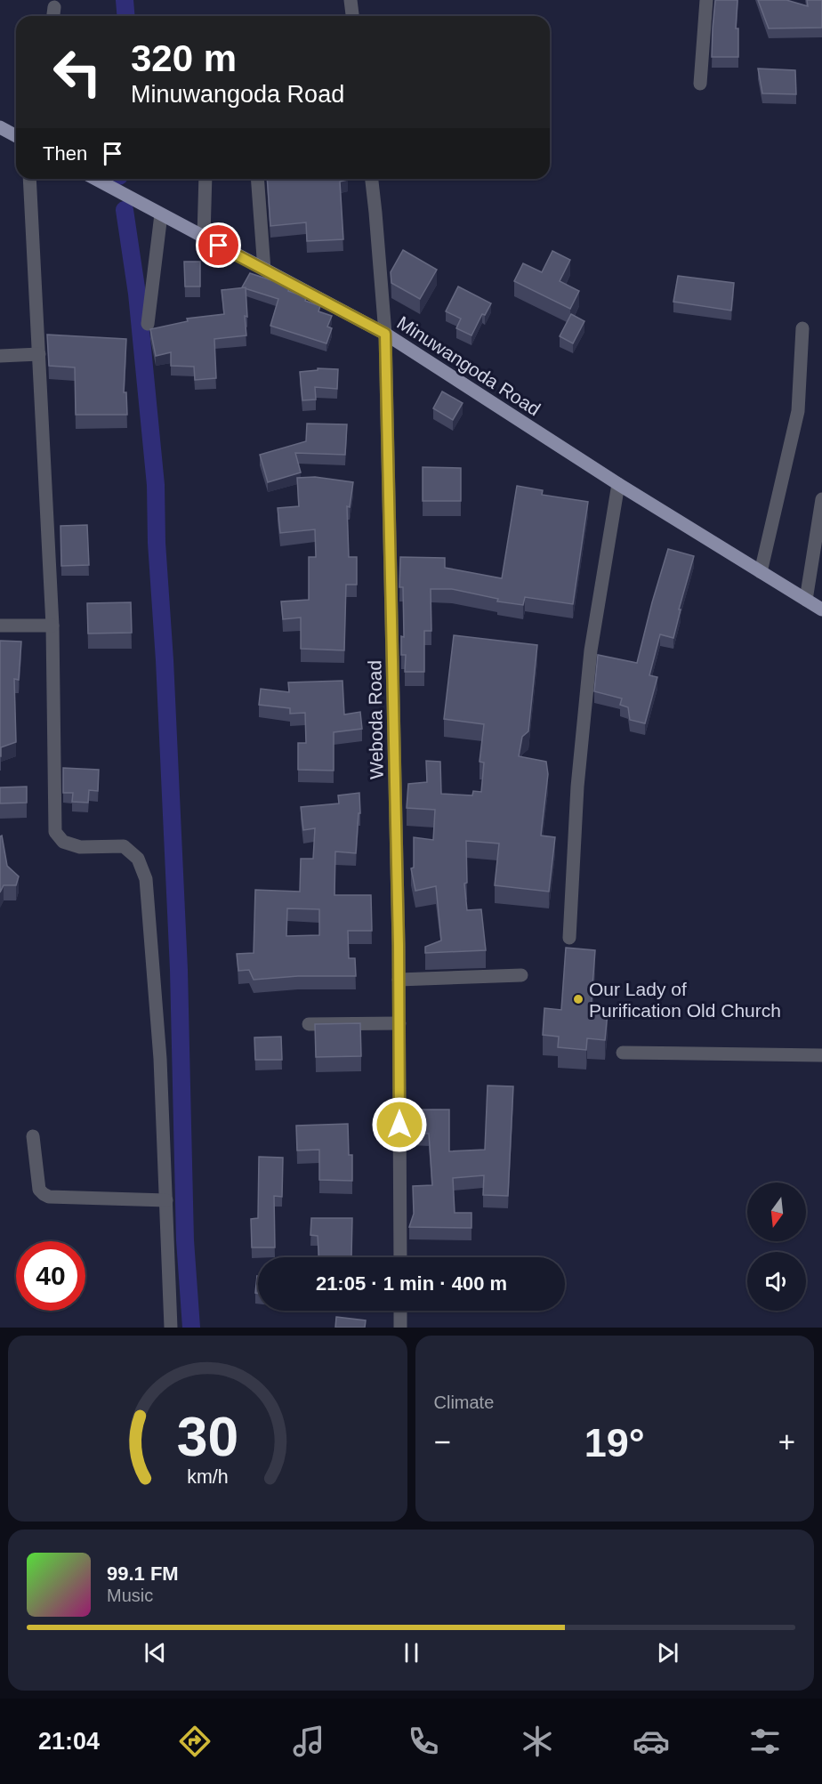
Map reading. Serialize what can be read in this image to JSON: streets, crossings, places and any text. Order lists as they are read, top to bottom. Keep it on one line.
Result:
{"streets":{"main road":["Minuwangoda Road"],"street":["Weboda Road"]},"crossings":[["Minuwangoda Road","Weboda Road"]],"places":["Our Lady of Purification Old Church"],"north":"bottom","page":{"turn":["320 m","Minuwangoda Road"],"then":"Then","limit":"40","trip":"21:05 · 1 min · 400 m","tile":"Climate","heat":["−","19°","+"],"song":["99.1 FM","Music"],"tabs":"21:04","gauge":["30","km/h"]}}
